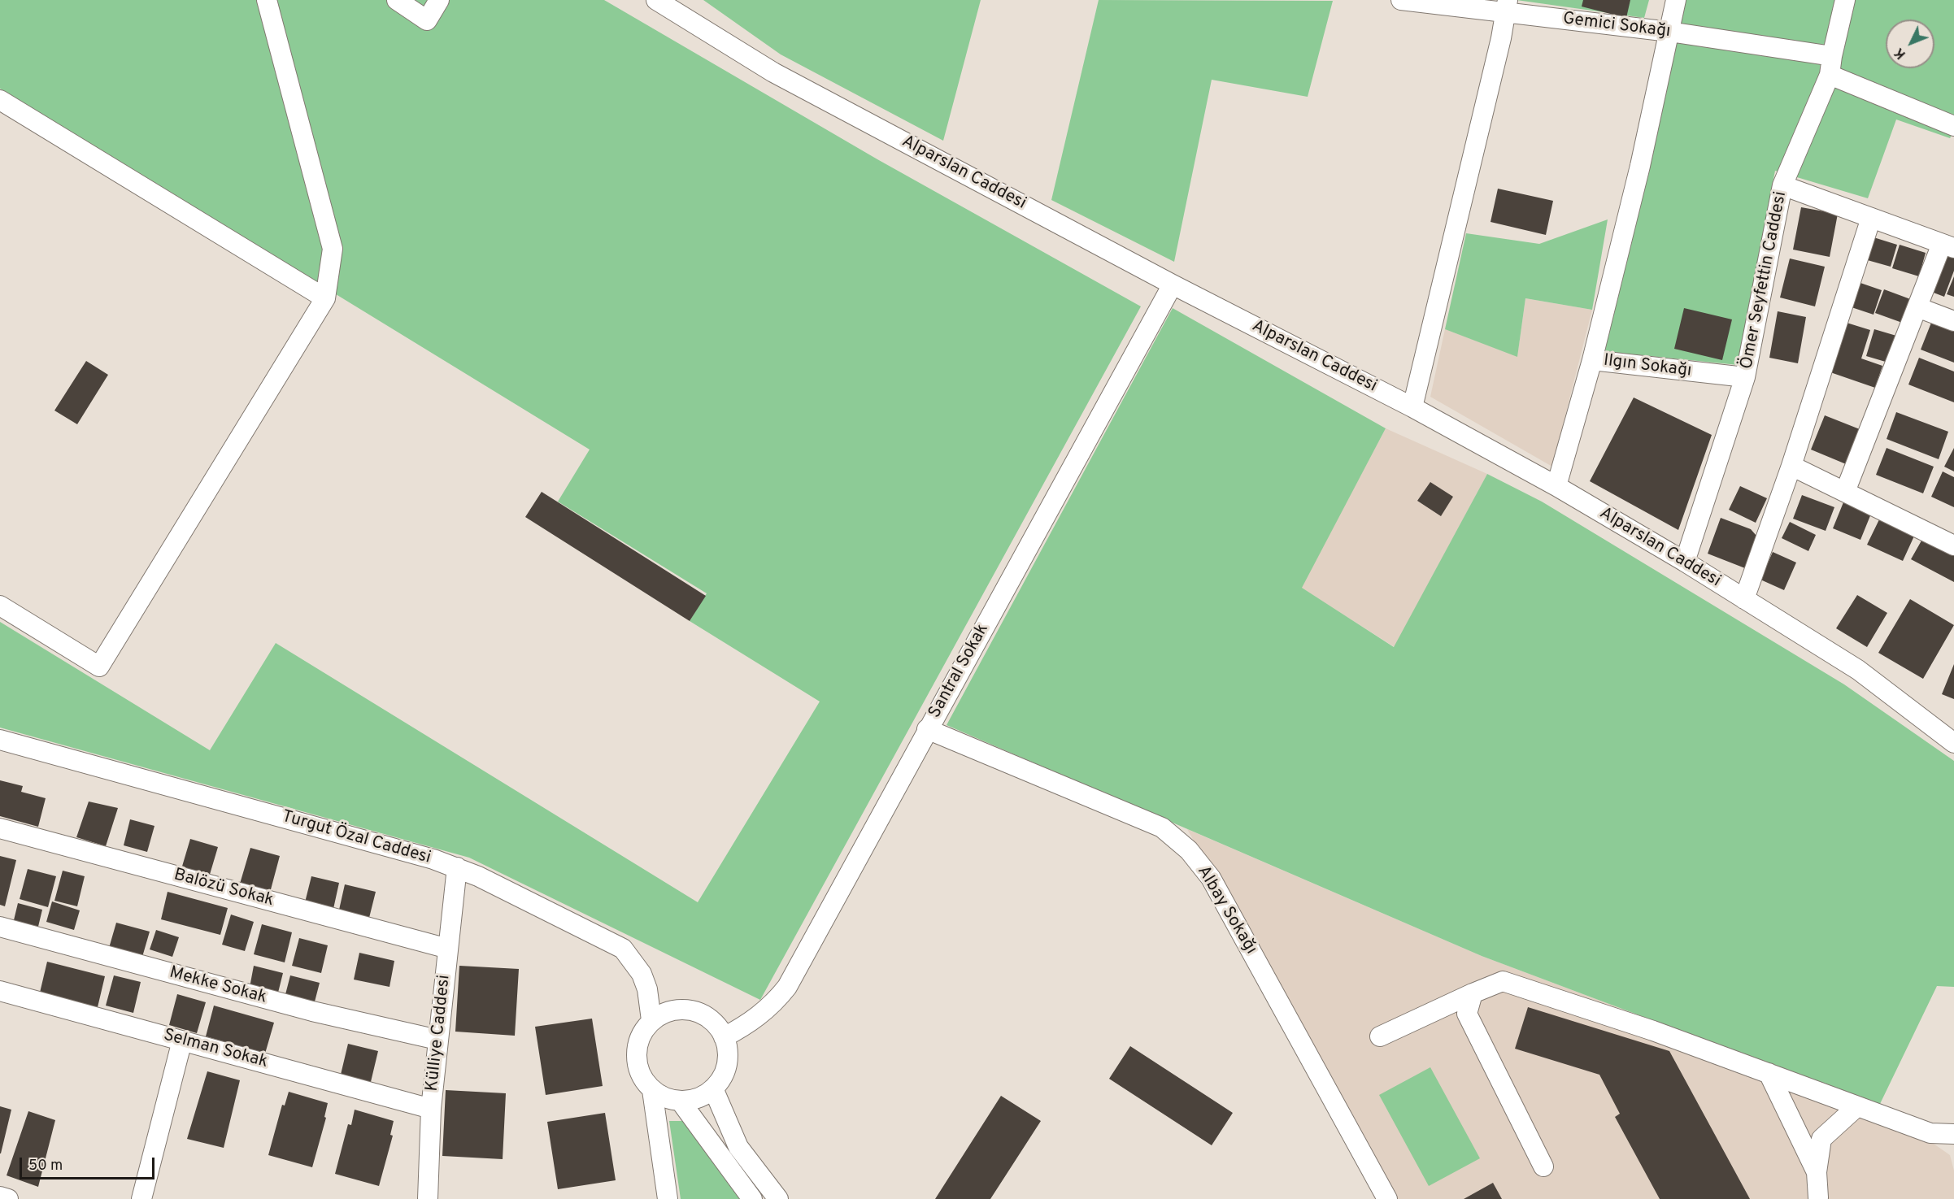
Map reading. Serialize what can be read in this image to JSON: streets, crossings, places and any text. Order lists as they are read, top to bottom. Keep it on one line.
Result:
{"streets":{"street":["Gemici Sokağı","Alparslan Caddesi","Ömer Seyfettin Caddesi","Ilgın Sokağı","Santral Sokak","Turgut Özal Caddesi","Balözü Sokak","Albay Sokağı","Mekke Sokak","Külliye Caddesi","Selman Sokak"]},"crossings":[["Gemici Sokağı","Ömer Seyfettin Caddesi"],["Alparslan Caddesi","Ömer Seyfettin Caddesi"],["Alparslan Caddesi","Ilgın Sokağı"],["Alparslan Caddesi","Santral Sokak"],["Ömer Seyfettin Caddesi","Ilgın Sokağı"],["Santral Sokak","Turgut Özal Caddesi"],["Santral Sokak","Albay Sokağı"],["Turgut Özal Caddesi","Külliye Caddesi"],["Balözü Sokak","Külliye Caddesi"],["Mekke Sokak","Külliye Caddesi"],["Külliye Caddesi","Selman Sokak"]],"scale_bar":"50 m","north":"bottom left"}
